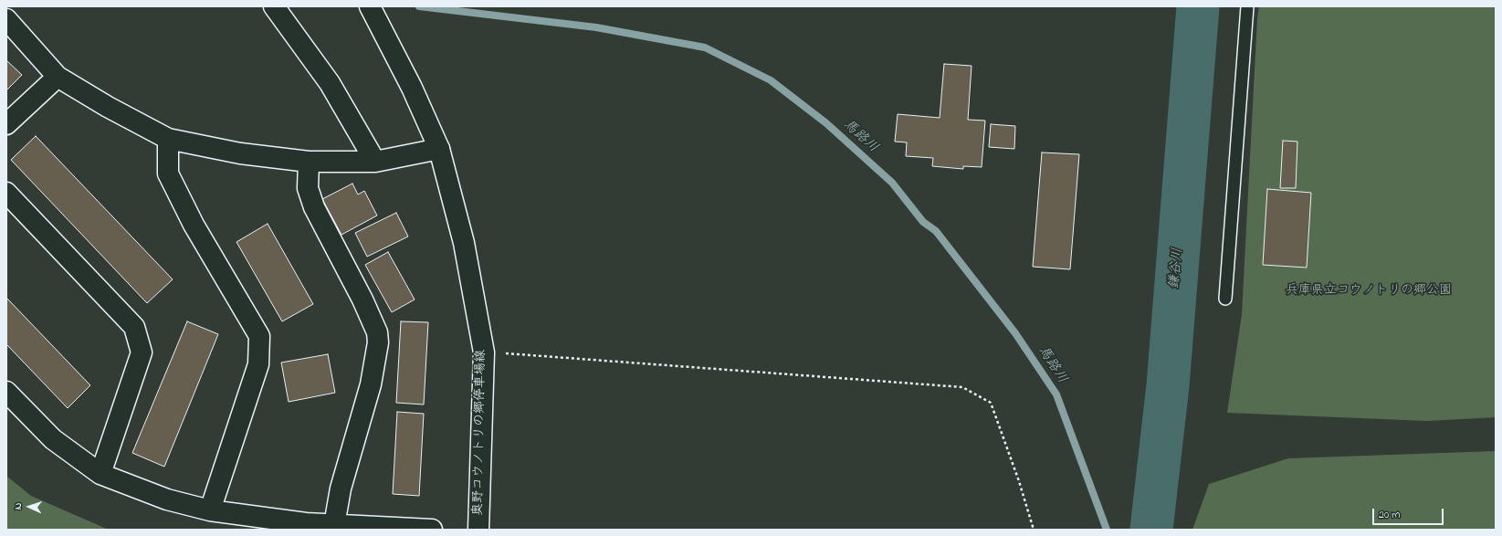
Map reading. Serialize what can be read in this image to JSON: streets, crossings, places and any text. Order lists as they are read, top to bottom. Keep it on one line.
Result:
{"streets":{"street":["奥野コウノトリの郷停車場線"]},"water":["馬路川","鎌谷川"],"parks":["兵庫県立コウノトリの郷公園"],"scale_bar":"20 m","north":"left"}
